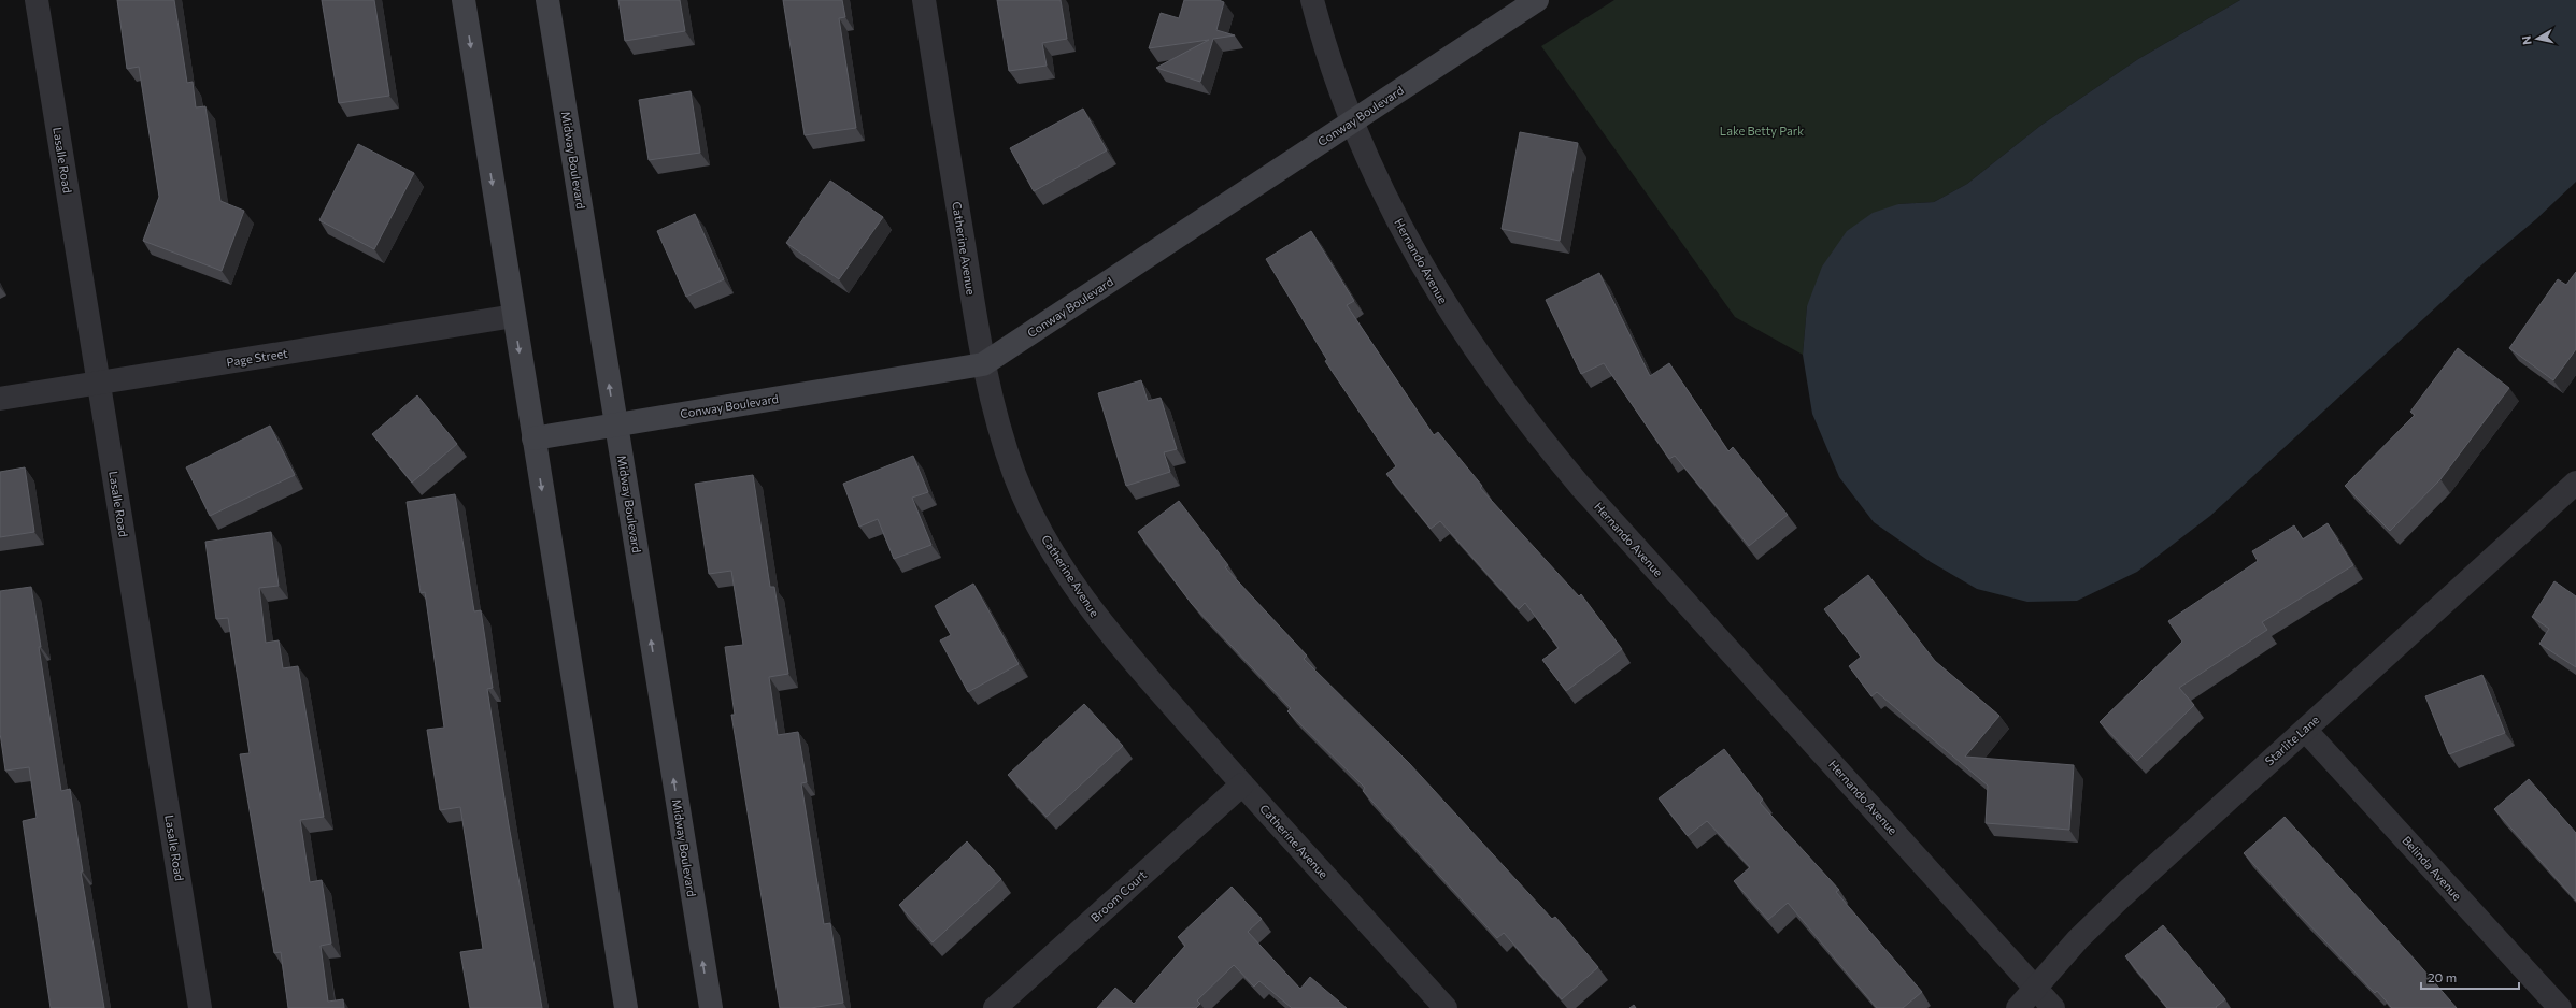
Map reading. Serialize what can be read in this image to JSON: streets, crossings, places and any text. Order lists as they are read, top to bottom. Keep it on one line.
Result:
{"streets":{"street":["Conway Boulevard","Lasalle Road","Midway Boulevard","Catherine Avenue","Hernando Avenue","Page Street","Starlite Lane","Belinda Avenue","Broom Court"]},"crossings":[["Conway Boulevard","Midway Boulevard"],["Conway Boulevard","Catherine Avenue"],["Conway Boulevard","Hernando Avenue"],["Lasalle Road","Page Street"],["Catherine Avenue","Broom Court"],["Hernando Avenue","Starlite Lane"],["Starlite Lane","Belinda Avenue"]],"parks":["Lake Betty Park"],"scale_bar":"20 m","north":"left"}
